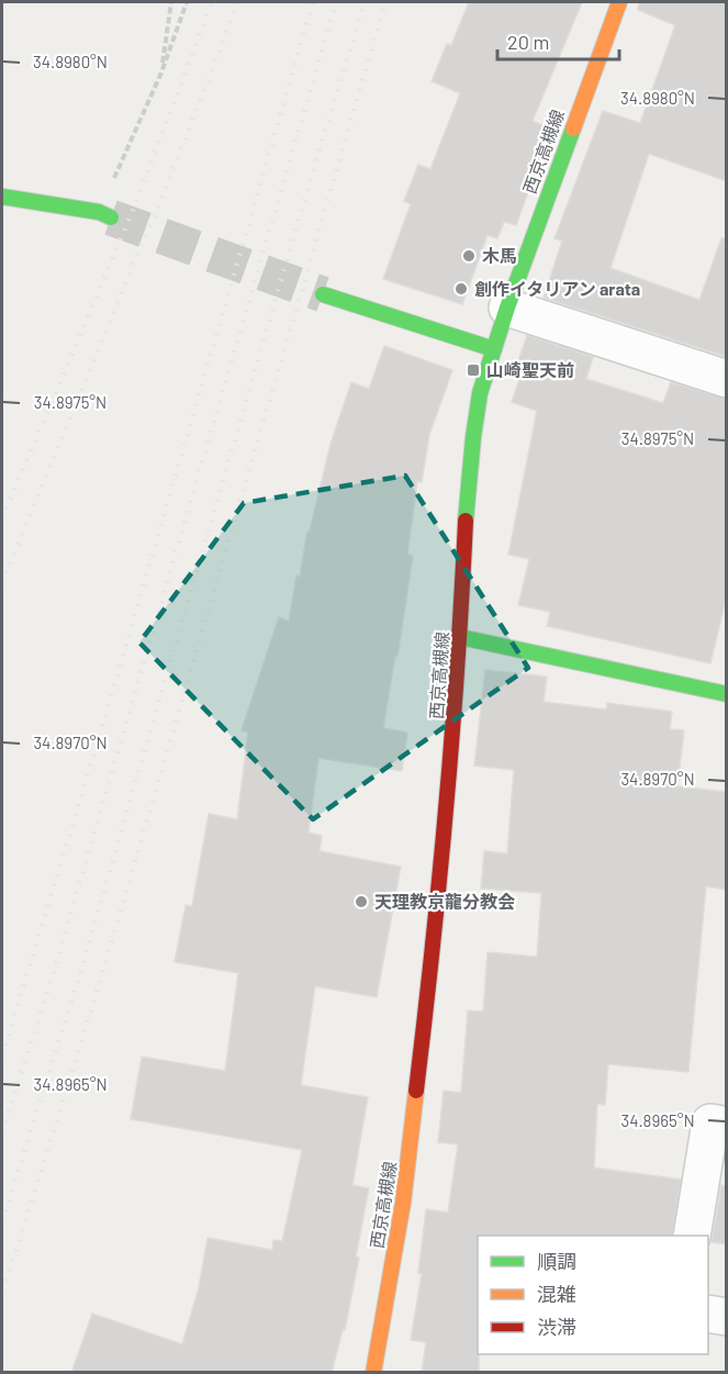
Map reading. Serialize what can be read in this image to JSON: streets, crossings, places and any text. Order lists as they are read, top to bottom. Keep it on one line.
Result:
{"streets":{"main road":["西京高槻線"]},"places":{"other":["木馬","創作イタリアン arata","天理教京龍分教会"],"transit":["山崎聖天前"]},"legend":["順調","混雑","渋滞"],"scale_bar":"20 m","coordinates":["34.8980°N","34.8975°N","34.8970°N","34.8965°N"]}
